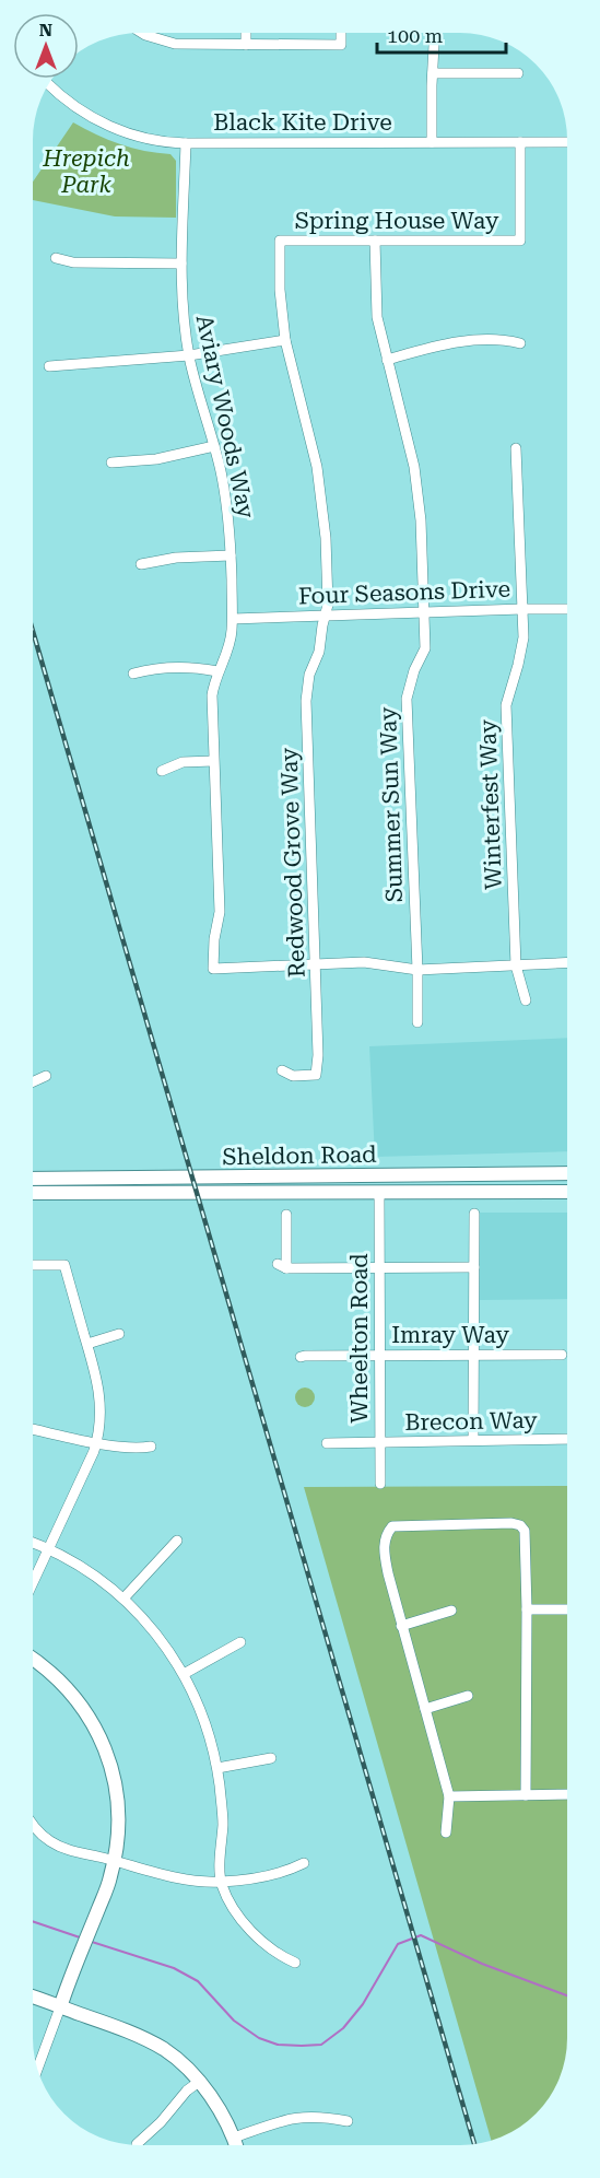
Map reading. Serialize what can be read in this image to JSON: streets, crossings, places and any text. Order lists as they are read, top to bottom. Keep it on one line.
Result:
{"streets":{"main road":["Sheldon Road"],"street":["Black Kite Drive","Spring House Way","Aviary Woods Way","Four Seasons Drive","Summer Sun Way","Winterfest Way","Redwood Grove Way","Imray Way","Wheelton Road","Brecon Way"]},"crossings":[["Black Kite Drive","Spring House Way"],["Black Kite Drive","Aviary Woods Way"],["Spring House Way","Four Seasons Drive"],["Spring House Way","Summer Sun Way"],["Spring House Way","Redwood Grove Way"],["Aviary Woods Way","Four Seasons Drive"],["Aviary Woods Way","Redwood Grove Way"],["Four Seasons Drive","Summer Sun Way"],["Four Seasons Drive","Winterfest Way"],["Four Seasons Drive","Redwood Grove Way"],["Sheldon Road","Wheelton Road"],["Imray Way","Wheelton Road"],["Wheelton Road","Brecon Way"]],"parks":["Hrepich Park"],"scale_bar":"100 m","north":"top"}
